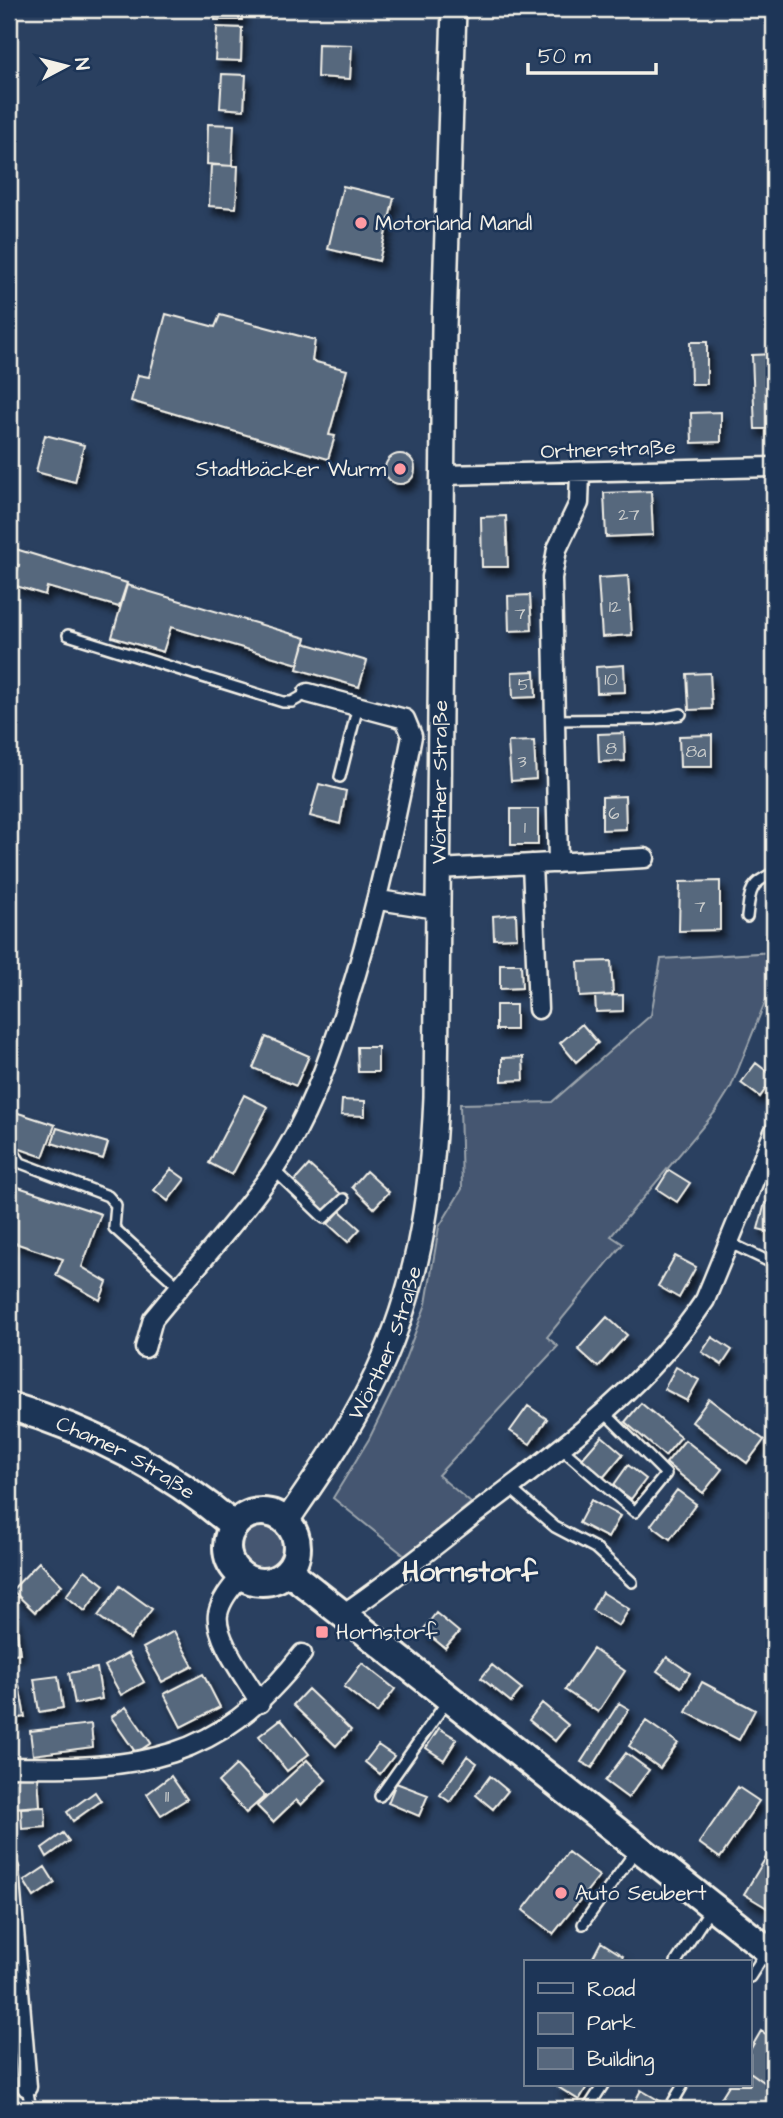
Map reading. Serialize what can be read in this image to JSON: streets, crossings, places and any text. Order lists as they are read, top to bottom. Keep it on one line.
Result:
{"streets":{"main road":["Chamer Straße"],"street":["Ortnerstraße","Wörther Straße"]},"crossings":[["Ortnerstraße","Wörther Straße"],["Wörther Straße","Chamer Straße"]],"districts":["Hornstorf"],"places":{"other":["Motorland Mandl","Stadtbäcker Wurm","Auto Seubert"],"transit":["Hornstorf"]},"house_numbers":["27","12","7","10","5","8","8a","3","6","1","7","11"],"legend":["Road","Park","Building"],"scale_bar":"50 m","north":"right"}
